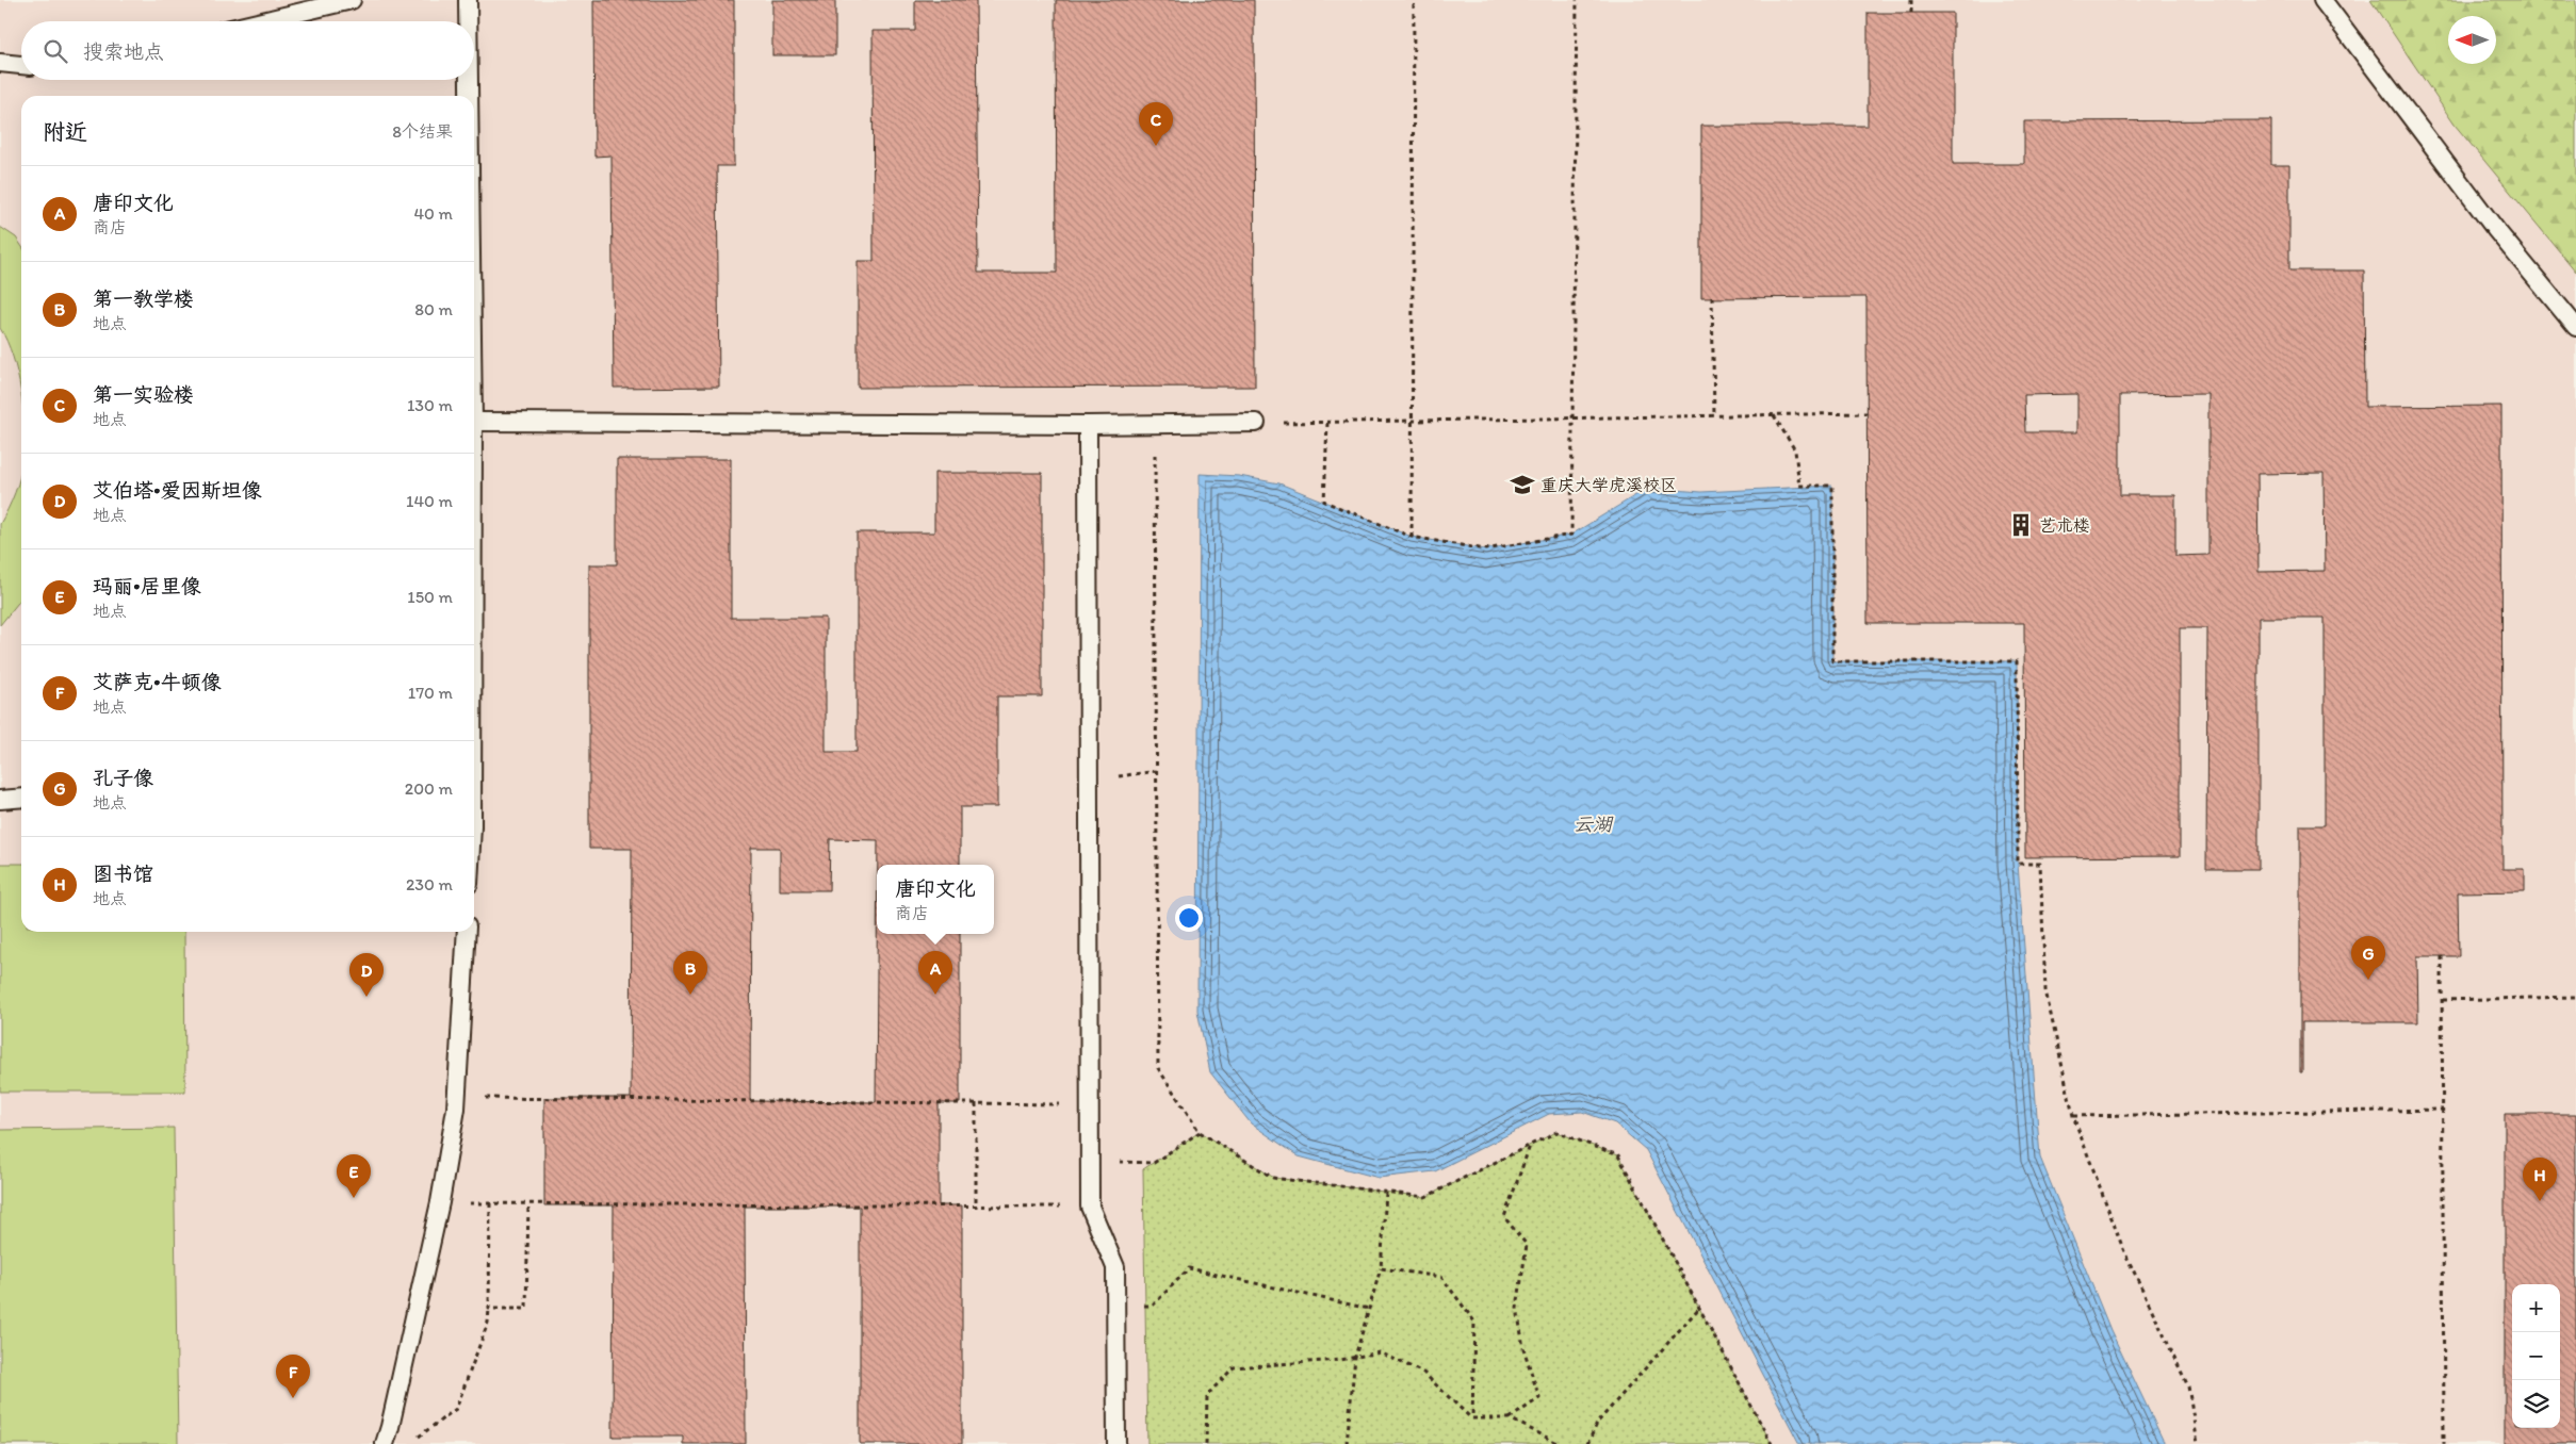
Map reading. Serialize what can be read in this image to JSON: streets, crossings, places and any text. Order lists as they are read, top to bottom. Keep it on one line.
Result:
{"water":["云湖"],"places":{"school or university":["重庆大学虎溪校区"],"building":["艺术楼"]},"north":"left","page":{"search":"搜索地点","heading":["附近","8个结果"],"pins":["C","G","A","B","D","E","H","F"],"list":[{"mark":"A","name":"唐印文化","note":"商店","value":"40 m"},{"mark":"B","name":"第一教学楼","note":"地点","value":"80 m"},{"mark":"C","name":"第一实验楼","note":"地点","value":"130 m"},{"mark":"D","name":"艾伯塔•爱因斯坦像","note":"地点","value":"140 m"},{"mark":"E","name":"玛丽•居里像","note":"地点","value":"150 m"},{"mark":"F","name":"艾萨克•牛顿像","note":"地点","value":"170 m"},{"mark":"G","name":"孔子像","note":"地点","value":"200 m"},{"mark":"H","name":"图书馆","note":"地点","value":"230 m"}],"popup":["唐印文化","商店"],"map_buttons":["+","−"]}}
